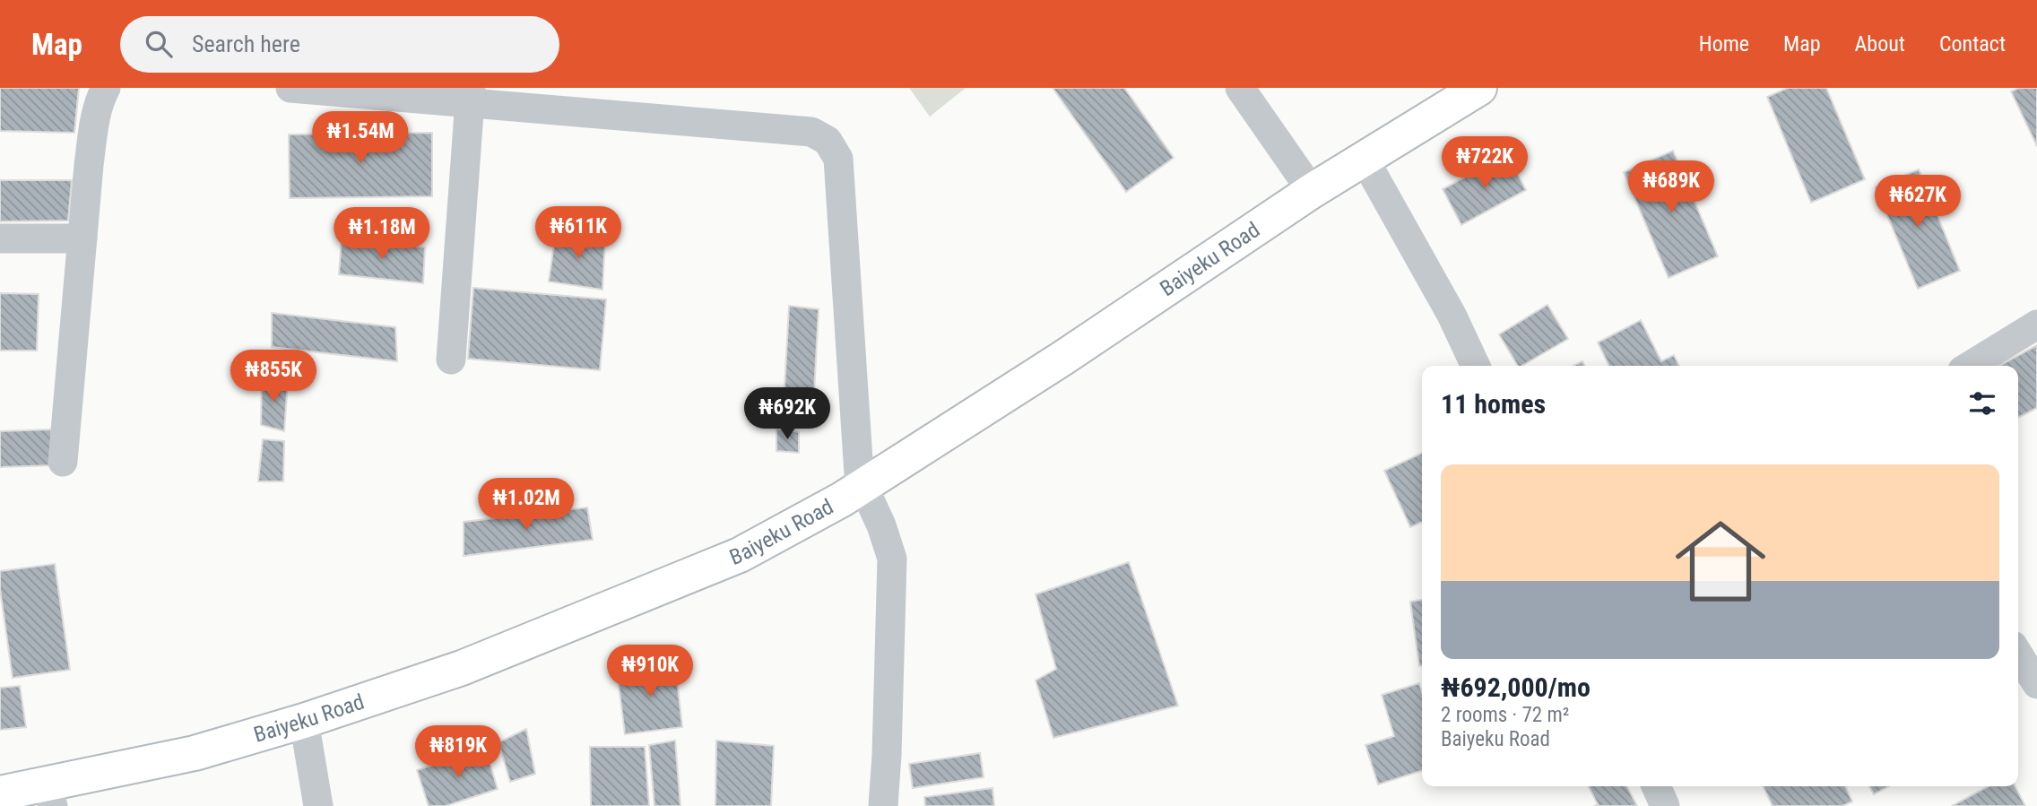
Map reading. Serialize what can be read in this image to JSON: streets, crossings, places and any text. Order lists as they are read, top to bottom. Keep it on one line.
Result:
{"streets":{"main road":["Baiyeku Road"]},"page":{"header":"Map","search":"Search here","nav":["Home","Map","About","Contact"],"price":["₦1.54M","₦722K","₦689K","₦627K","₦611K","₦1.18M","₦855K","₦692K","₦1.02M","₦910K","₦819K"],"heading":"11 homes","list":[{"name":"₦692,000/mo","note":"2 rooms · 72 m² · Baiyeku Road"}]}}
